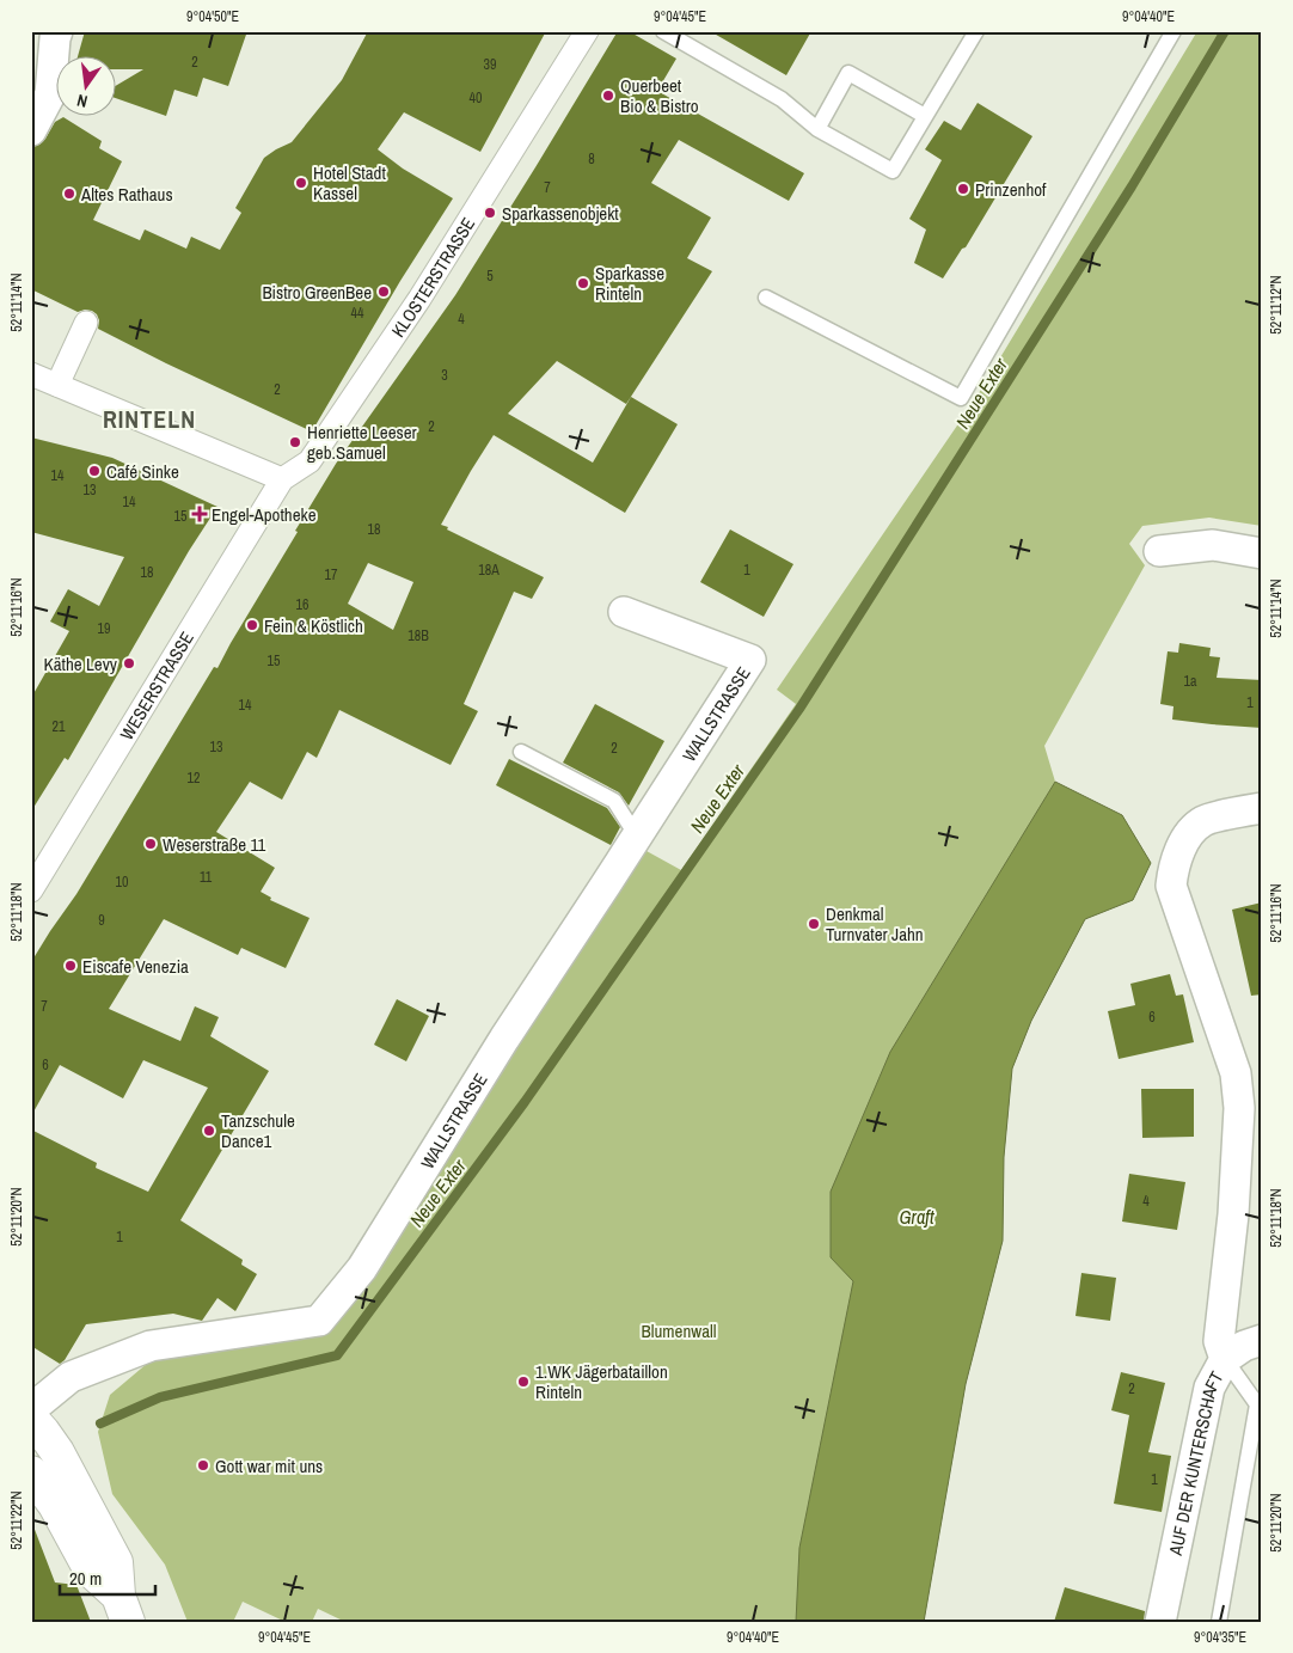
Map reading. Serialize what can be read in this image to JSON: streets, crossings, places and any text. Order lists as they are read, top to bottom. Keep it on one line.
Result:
{"streets":{"street":["KLOSTERSTRASSE","WESERSTRASSE","WALLSTRASSE","AUF DER KUNTERSCHAFT"]},"crossings":[["KLOSTERSTRASSE","WESERSTRASSE"]],"districts":["RINTELN"],"water":["Neue Exter","Graft"],"parks":["Blumenwall"],"places":{"other":["Querbeet Bio & Bistro","Hotel Stadt Kassel","Prinzenhof","Altes Rathaus","Sparkassenobjekt","Sparkasse Rinteln","Bistro GreenBee","Henriette Leeser geb.Samuel","Café Sinke","Fein & Köstlich","Käthe Levy","Weserstraße 11","Denkmal Turnvater Jahn","Eiscafe Venezia","Tanzschule Dance1","1.WK Jägerbataillon Rinteln","Gott war mit uns"],"health":["Engel-Apotheke"]},"house_numbers":["2","39","40","8","7","5","44","4","3","2","2","14","13","14","15","18","18A","1","18","17","16","19","18B","15","1a","1","14","21","13","2","12","11","10","9","7","6","6","4","1","2","1"],"scale_bar":"20 m","north":"bottom","coordinates":["9°04'50\"E","9°04'45\"E","9°04'40\"E","52°11'14\"N","52°11'12\"N","52°11'16\"N","52°11'18\"N","52°11'20\"N","52°11'22\"N","9°04'35\"E"]}
